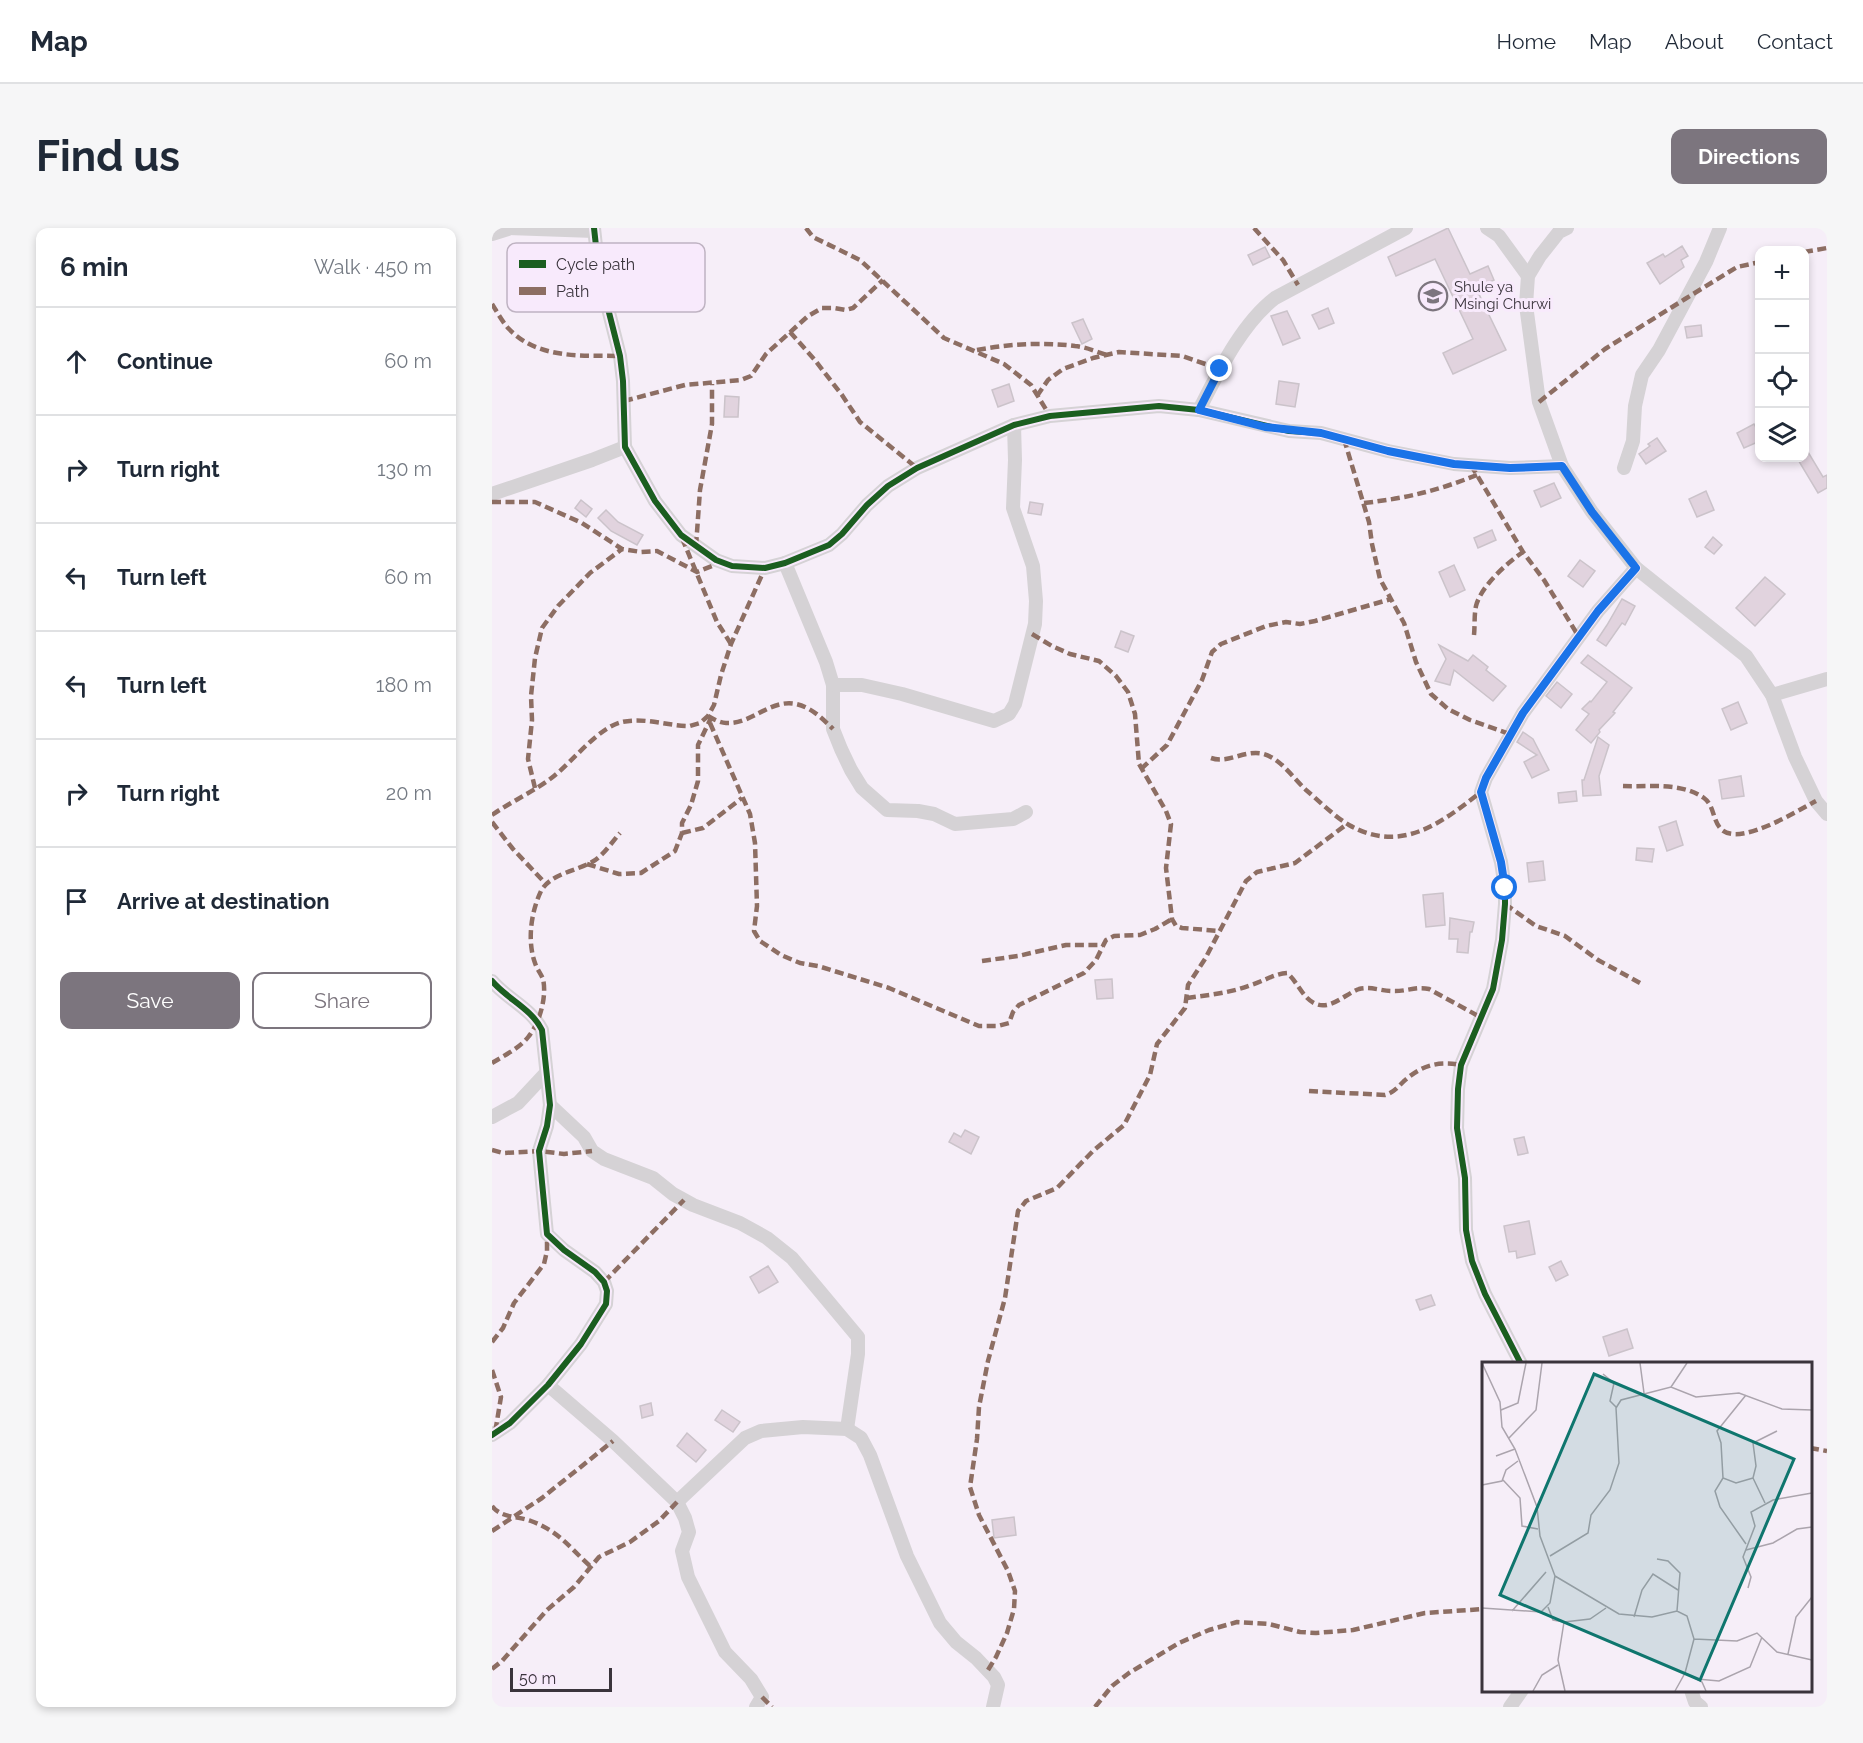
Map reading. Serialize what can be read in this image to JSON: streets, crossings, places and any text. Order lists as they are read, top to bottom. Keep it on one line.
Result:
{"places":{"school or university":["Shule ya Msingi Churwi"]},"legend":["Cycle path","Path"],"scale_bar":"50 m","page":{"header":"Map","nav":["Home","Map","About","Contact"],"buttons":["Directions",["Save","Share"]],"title":"Find us","heading":["6 min","Walk · 450 m"],"map_buttons":["+","−"],"list":[["Continue","60 m"],["Turn right","130 m"],["Turn left","60 m"],["Turn left","180 m"],["Turn right","20 m"],"Arrive at destination"],"scale":"50 m"}}
